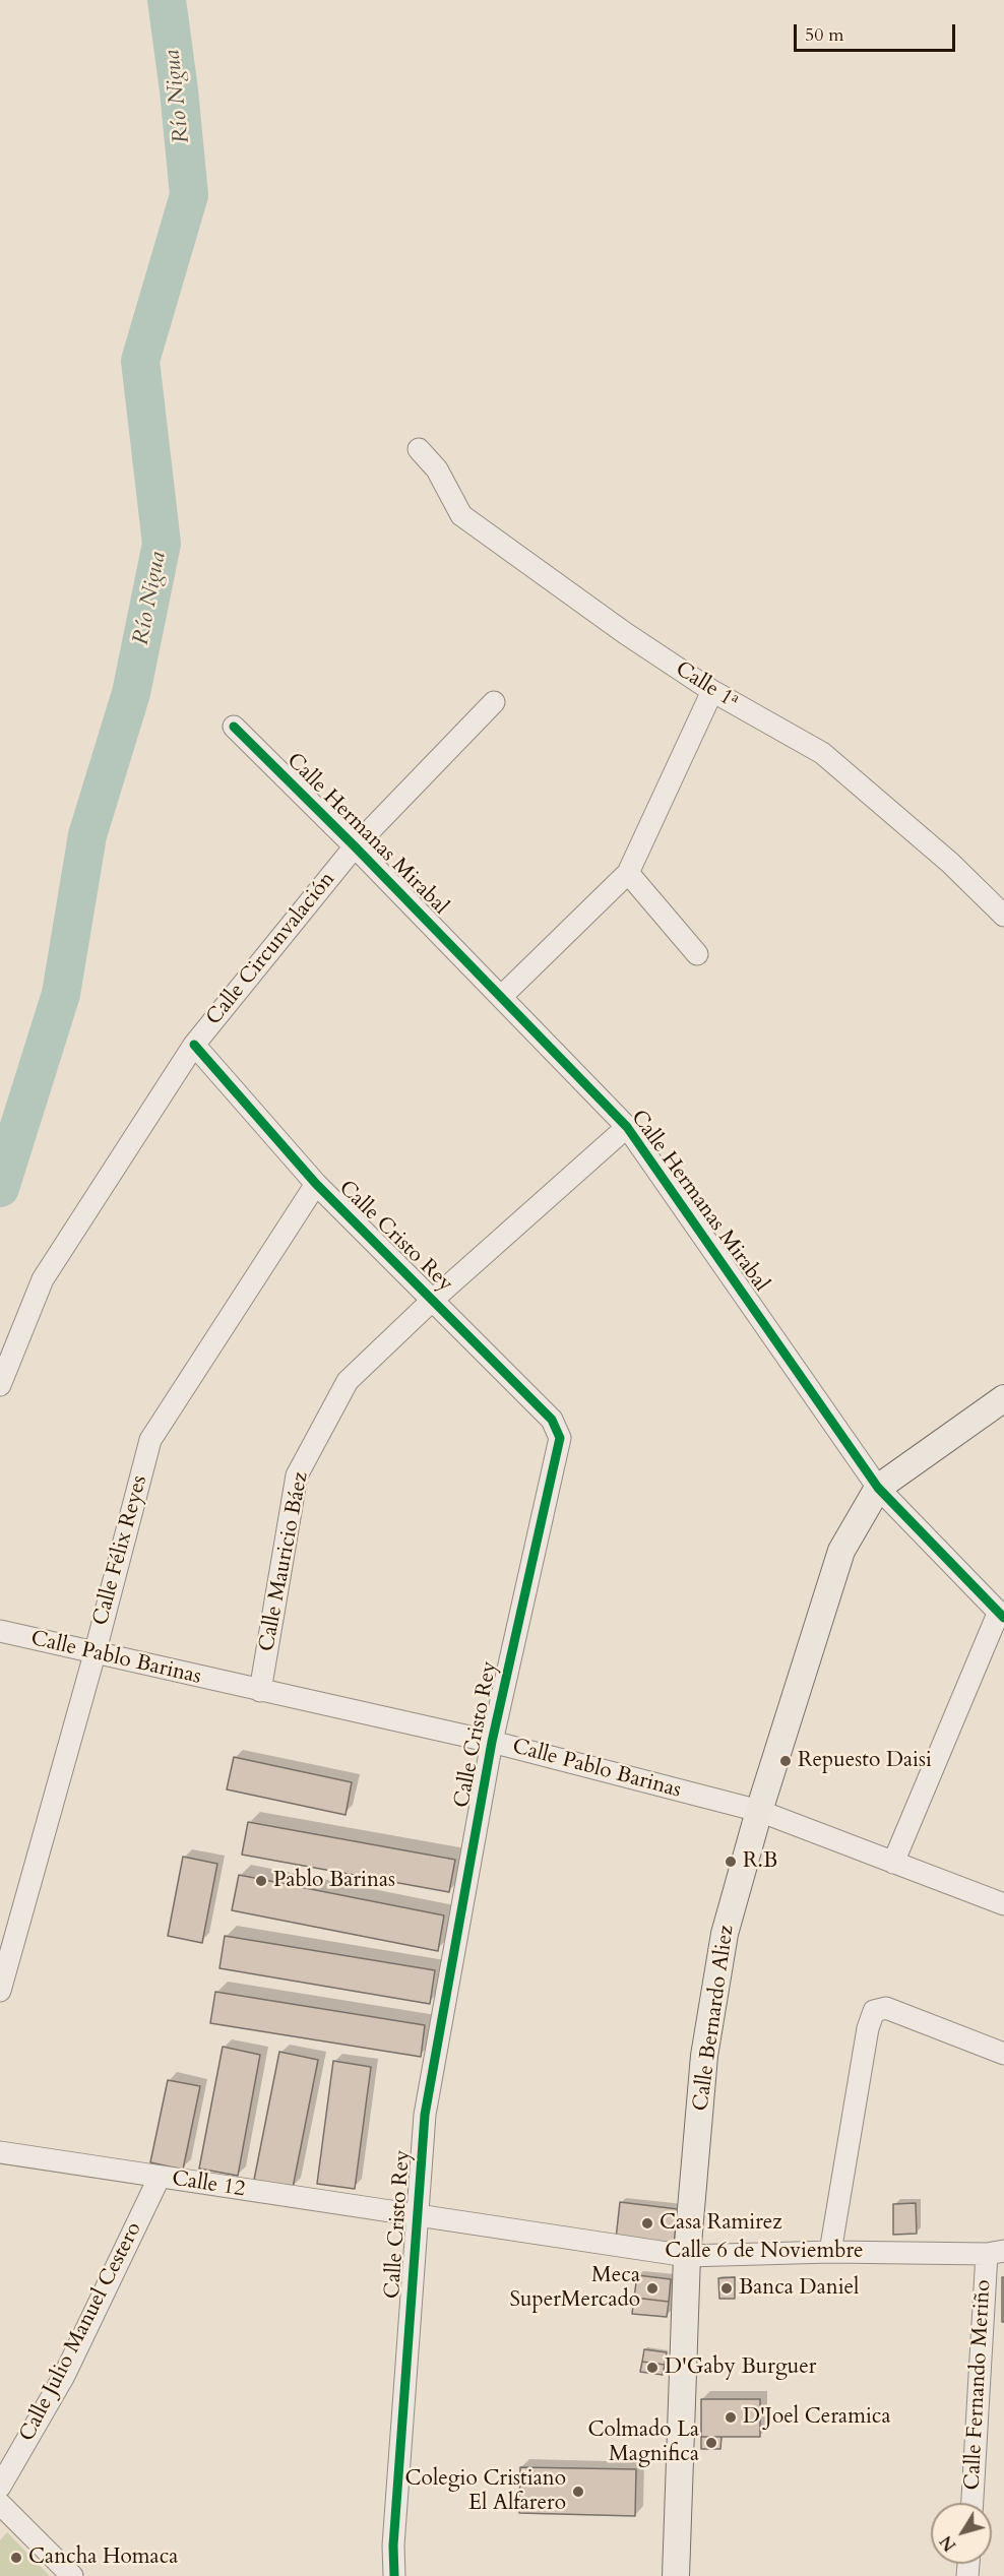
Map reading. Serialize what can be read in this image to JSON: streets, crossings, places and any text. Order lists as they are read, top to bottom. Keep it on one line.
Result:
{"streets":{"main road":["Calle Bernardo Aliez"],"street":["Calle 1ª","Calle Hermanas Mirabal","Calle Circunvalación","Calle Cristo Rey","Calle Félix Reyes","Calle Mauricio Báez","Calle Pablo Barinas","Calle 12","Calle 6 de Noviembre","Calle Julio Manuel Cestero","Calle Fernando Meriño"]},"crossings":[["Calle Hermanas Mirabal","Calle Circunvalación"],["Calle Hermanas Mirabal","Calle Mauricio Báez"],["Calle Hermanas Mirabal","Calle Bernardo Aliez"],["Calle Circunvalación","Calle Cristo Rey"],["Calle Cristo Rey","Calle Félix Reyes"],["Calle Cristo Rey","Calle Mauricio Báez"],["Calle Cristo Rey","Calle Pablo Barinas"],["Calle Cristo Rey","Calle 12"],["Calle Cristo Rey","Calle 6 de Noviembre"],["Calle Félix Reyes","Calle Pablo Barinas"],["Calle Mauricio Báez","Calle Pablo Barinas"],["Calle Pablo Barinas","Calle Bernardo Aliez"],["Calle Bernardo Aliez","Calle 6 de Noviembre"],["Calle 12","Calle 6 de Noviembre"],["Calle 12","Calle Julio Manuel Cestero"],["Calle 6 de Noviembre","Calle Fernando Meriño"]],"water":["Río Nigua"],"places":["Repuesto Daisi","R.B","Pablo Barinas","Casa Ramirez","Meca SuperMercado","Banca Daniel","D'Gaby Burguer","D'Joel Ceramica","Colmado La Magnifica","Colegio Cristiano El Alfarero","Cancha Homaca"],"scale_bar":"50 m","north":"bottom left"}
